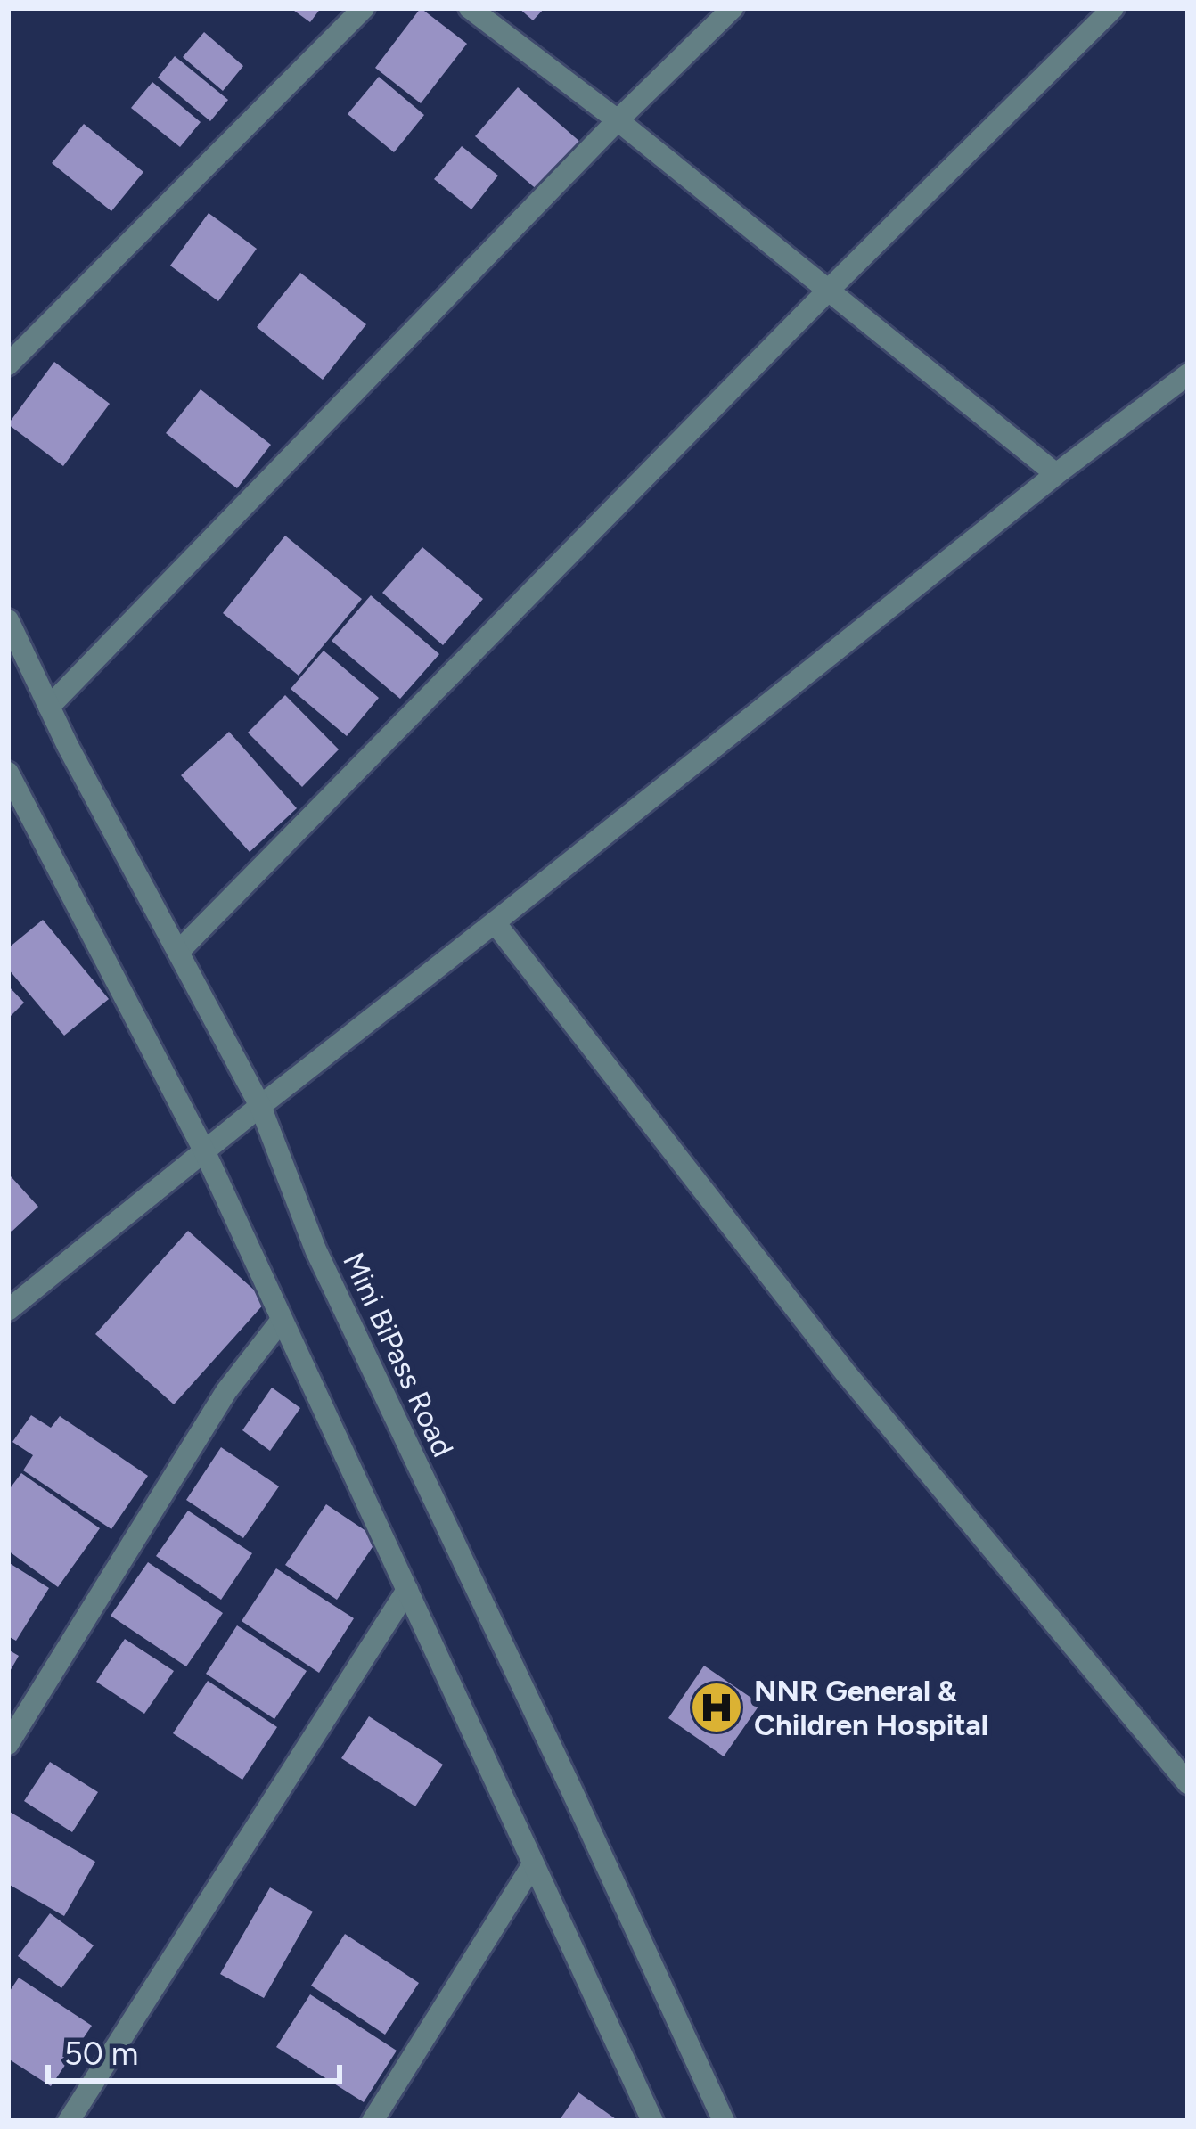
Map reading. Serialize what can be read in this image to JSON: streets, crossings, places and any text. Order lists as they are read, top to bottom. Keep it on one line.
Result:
{"streets":{"street":["Mini BiPass Road"]},"places":{"hospital":["NNR General & Children Hospital"]},"scale_bar":"50 m"}
